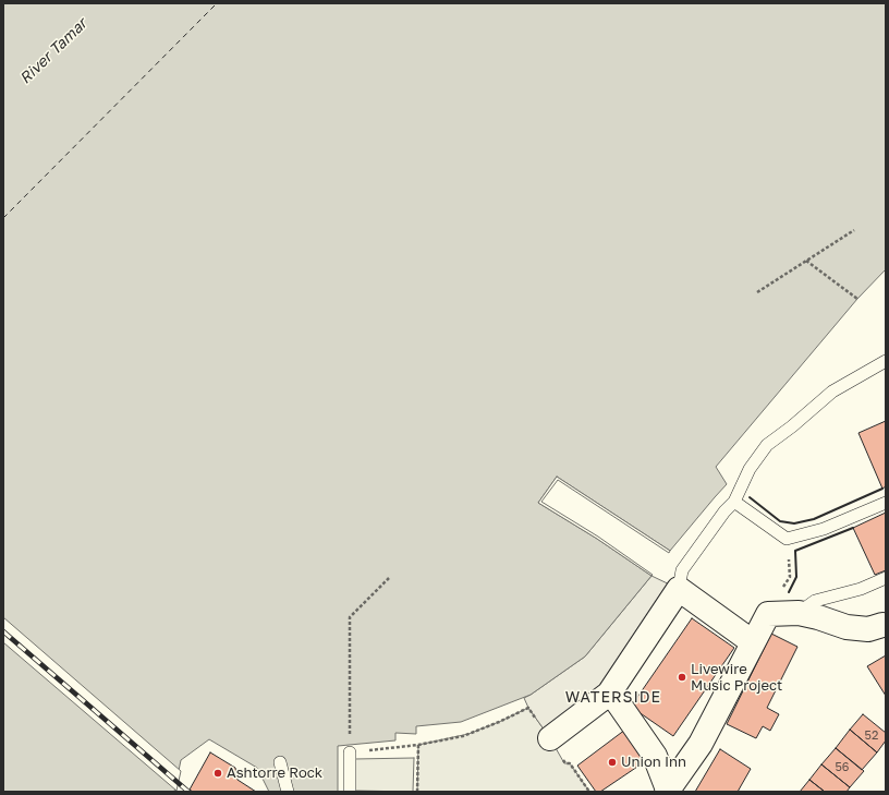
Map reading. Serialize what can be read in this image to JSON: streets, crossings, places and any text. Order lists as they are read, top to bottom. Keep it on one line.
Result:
{"districts":["WATERSIDE"],"water":["River Tamar"],"places":["Livewire Music Project","Union Inn","Ashtorre Rock"],"house_numbers":["52","56"]}
